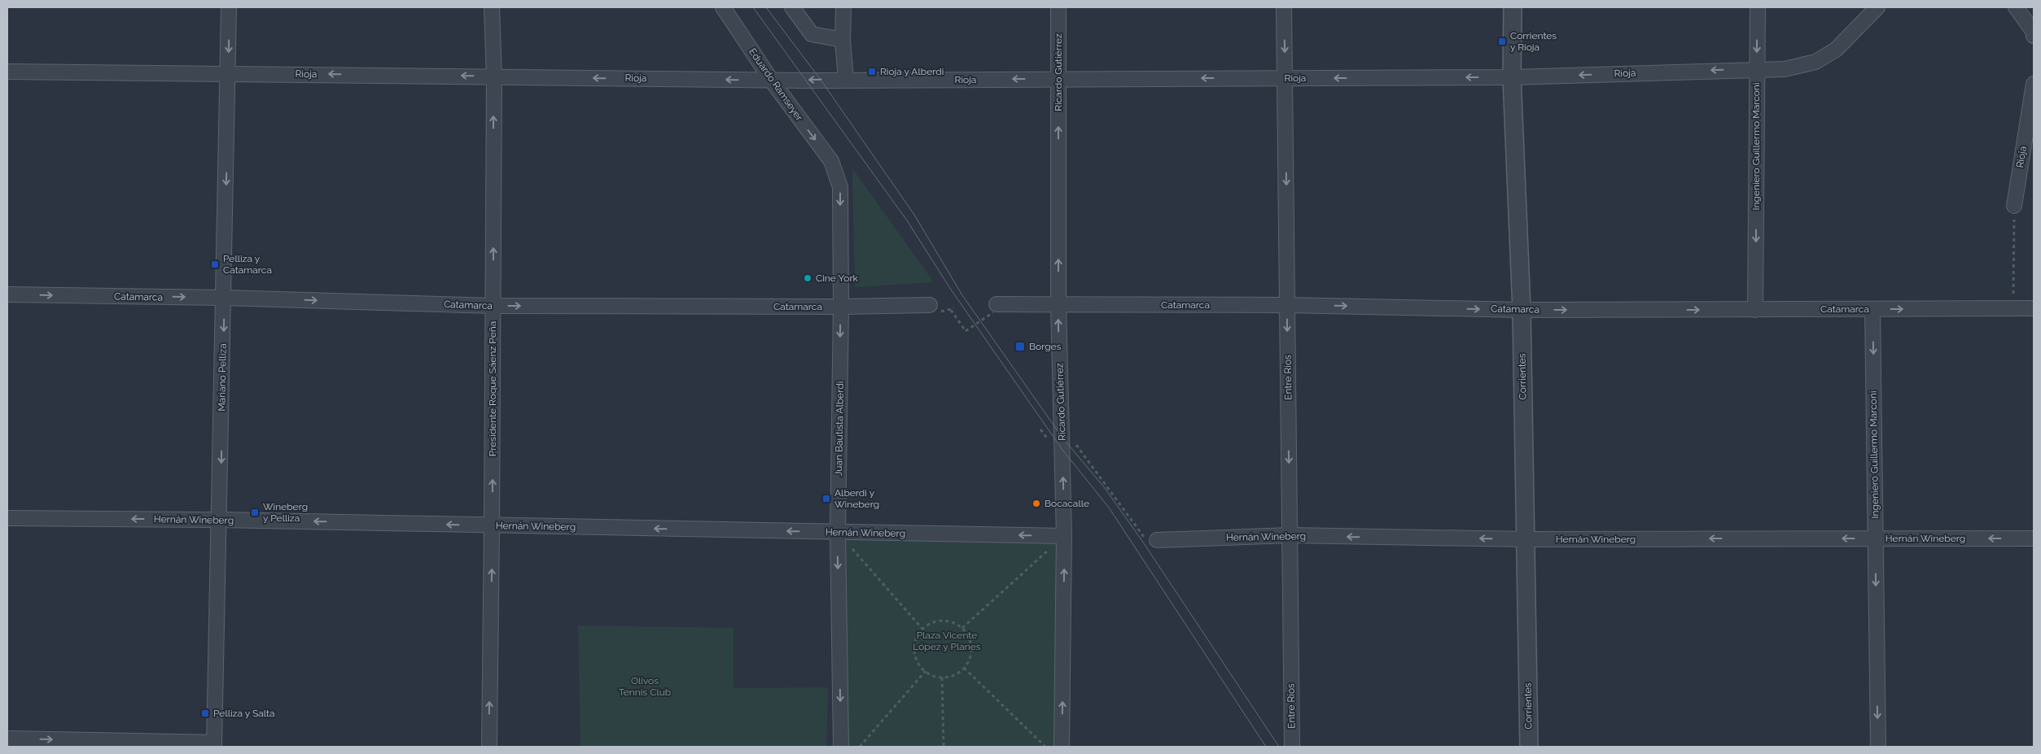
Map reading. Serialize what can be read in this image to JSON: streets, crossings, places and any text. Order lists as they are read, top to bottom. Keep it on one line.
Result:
{"streets":{"street":["Ricardo Gutiérrez","Rioja","Eduardo Ramseyer","Ingeniero Guillermo Marconi","Catamarca","Corrientes","Mariano Pelliza","Entre Ríos","Presidente Roque Sáenz Peña","Juan Bautista Alberdi","Hernán Wineberg"]},"crossings":[["Ricardo Gutiérrez","Rioja"],["Ricardo Gutiérrez","Catamarca"],["Ricardo Gutiérrez","Hernán Wineberg"],["Rioja","Eduardo Ramseyer"],["Rioja","Ingeniero Guillermo Marconi"],["Rioja","Corrientes"],["Rioja","Mariano Pelliza"],["Rioja","Entre Ríos"],["Rioja","Presidente Roque Sáenz Peña"],["Eduardo Ramseyer","Juan Bautista Alberdi"],["Ingeniero Guillermo Marconi","Catamarca"],["Ingeniero Guillermo Marconi","Hernán Wineberg"],["Catamarca","Corrientes"],["Catamarca","Mariano Pelliza"],["Catamarca","Entre Ríos"],["Catamarca","Presidente Roque Sáenz Peña"],["Catamarca","Juan Bautista Alberdi"],["Corrientes","Hernán Wineberg"],["Mariano Pelliza","Hernán Wineberg"],["Entre Ríos","Hernán Wineberg"],["Presidente Roque Sáenz Peña","Hernán Wineberg"],["Juan Bautista Alberdi","Hernán Wineberg"]],"one_way":["Ricardo Gutiérrez","Rioja","Eduardo Ramseyer","Ingeniero Guillermo Marconi","Catamarca","Mariano Pelliza","Entre Ríos","Presidente Roque Sáenz Peña","Juan Bautista Alberdi","Hernán Wineberg"],"parks":["Plaza Vicente López y Planes","Olivos Tennis Club"],"places":{"transit":["Corrientes y Rioja","Rioja y Alberdi","Pelliza y Catamarca","Borges","Alberdi y Wineberg","Wineberg y Pelliza","Pelliza y Salta"],"other":["Cine York","Bocacalle"]}}
